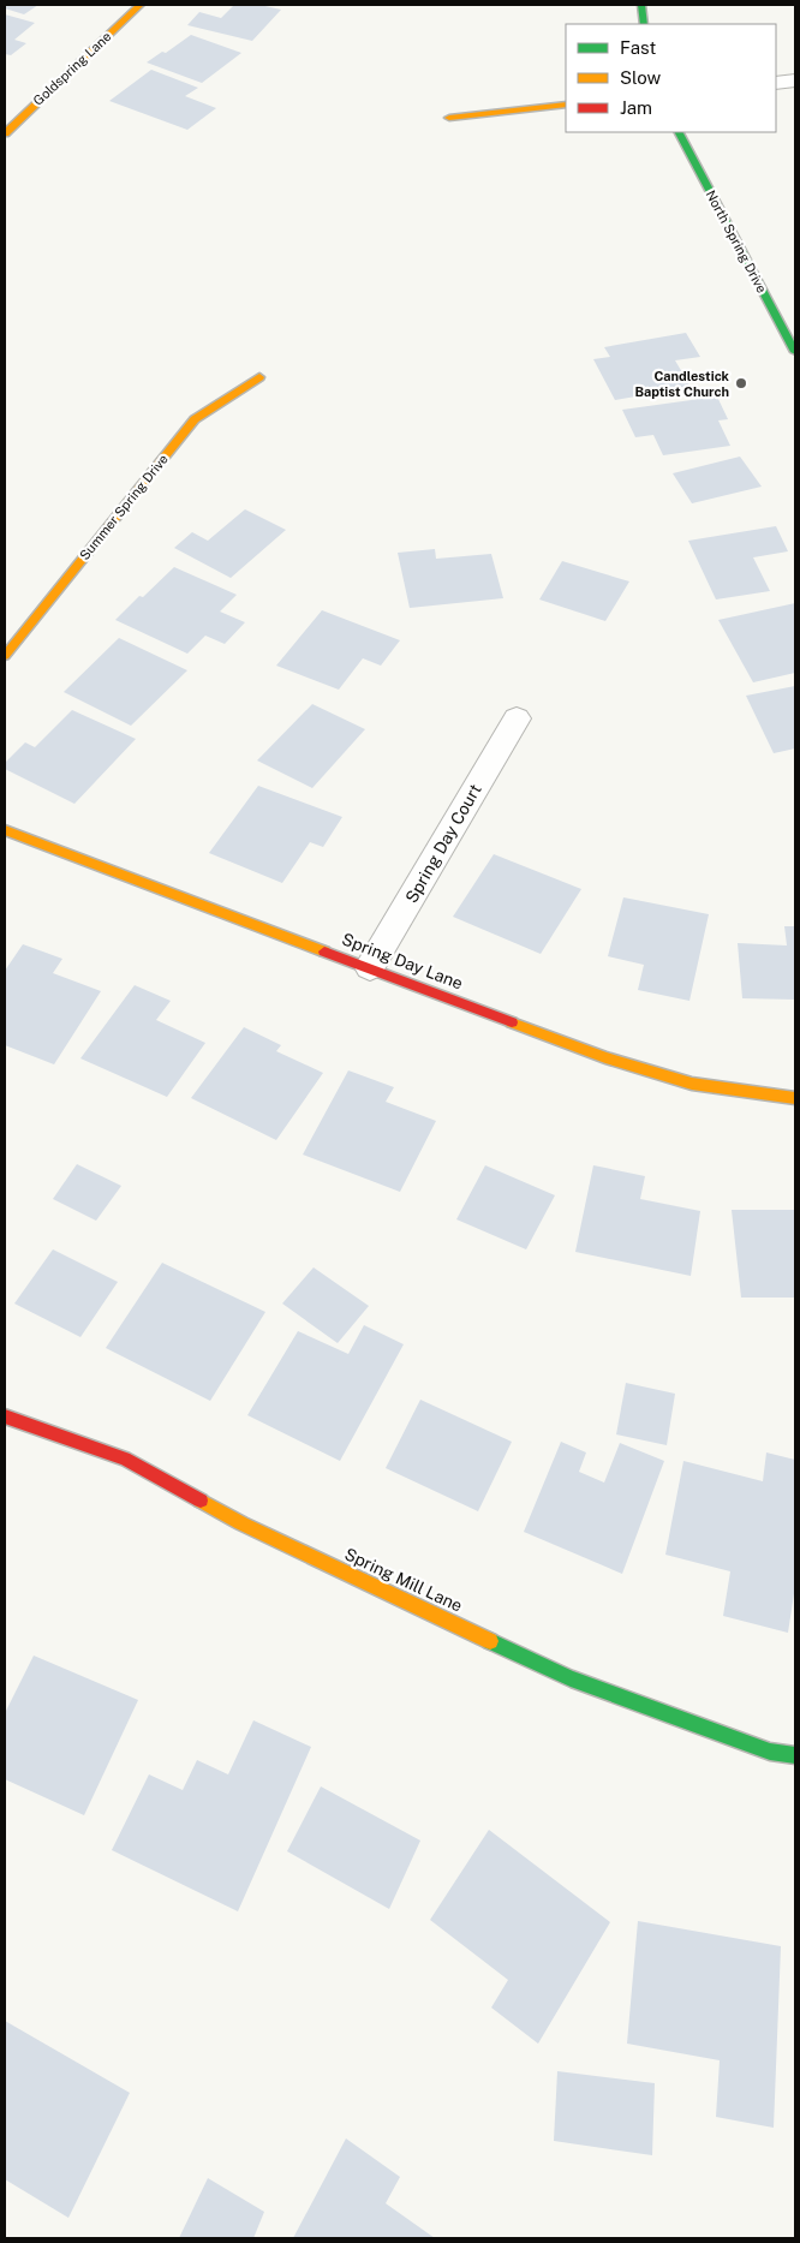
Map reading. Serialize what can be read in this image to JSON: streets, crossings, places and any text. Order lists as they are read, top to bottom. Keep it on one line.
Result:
{"streets":{"street":["Goldspring Lane","North Spring Drive","Summer Spring Drive","Spring Day Court","Spring Day Lane","Spring Mill Lane"]},"crossings":[["Spring Day Court","Spring Day Lane"]],"places":["Candlestick Baptist Church"],"legend":["Fast","Slow","Jam"]}
